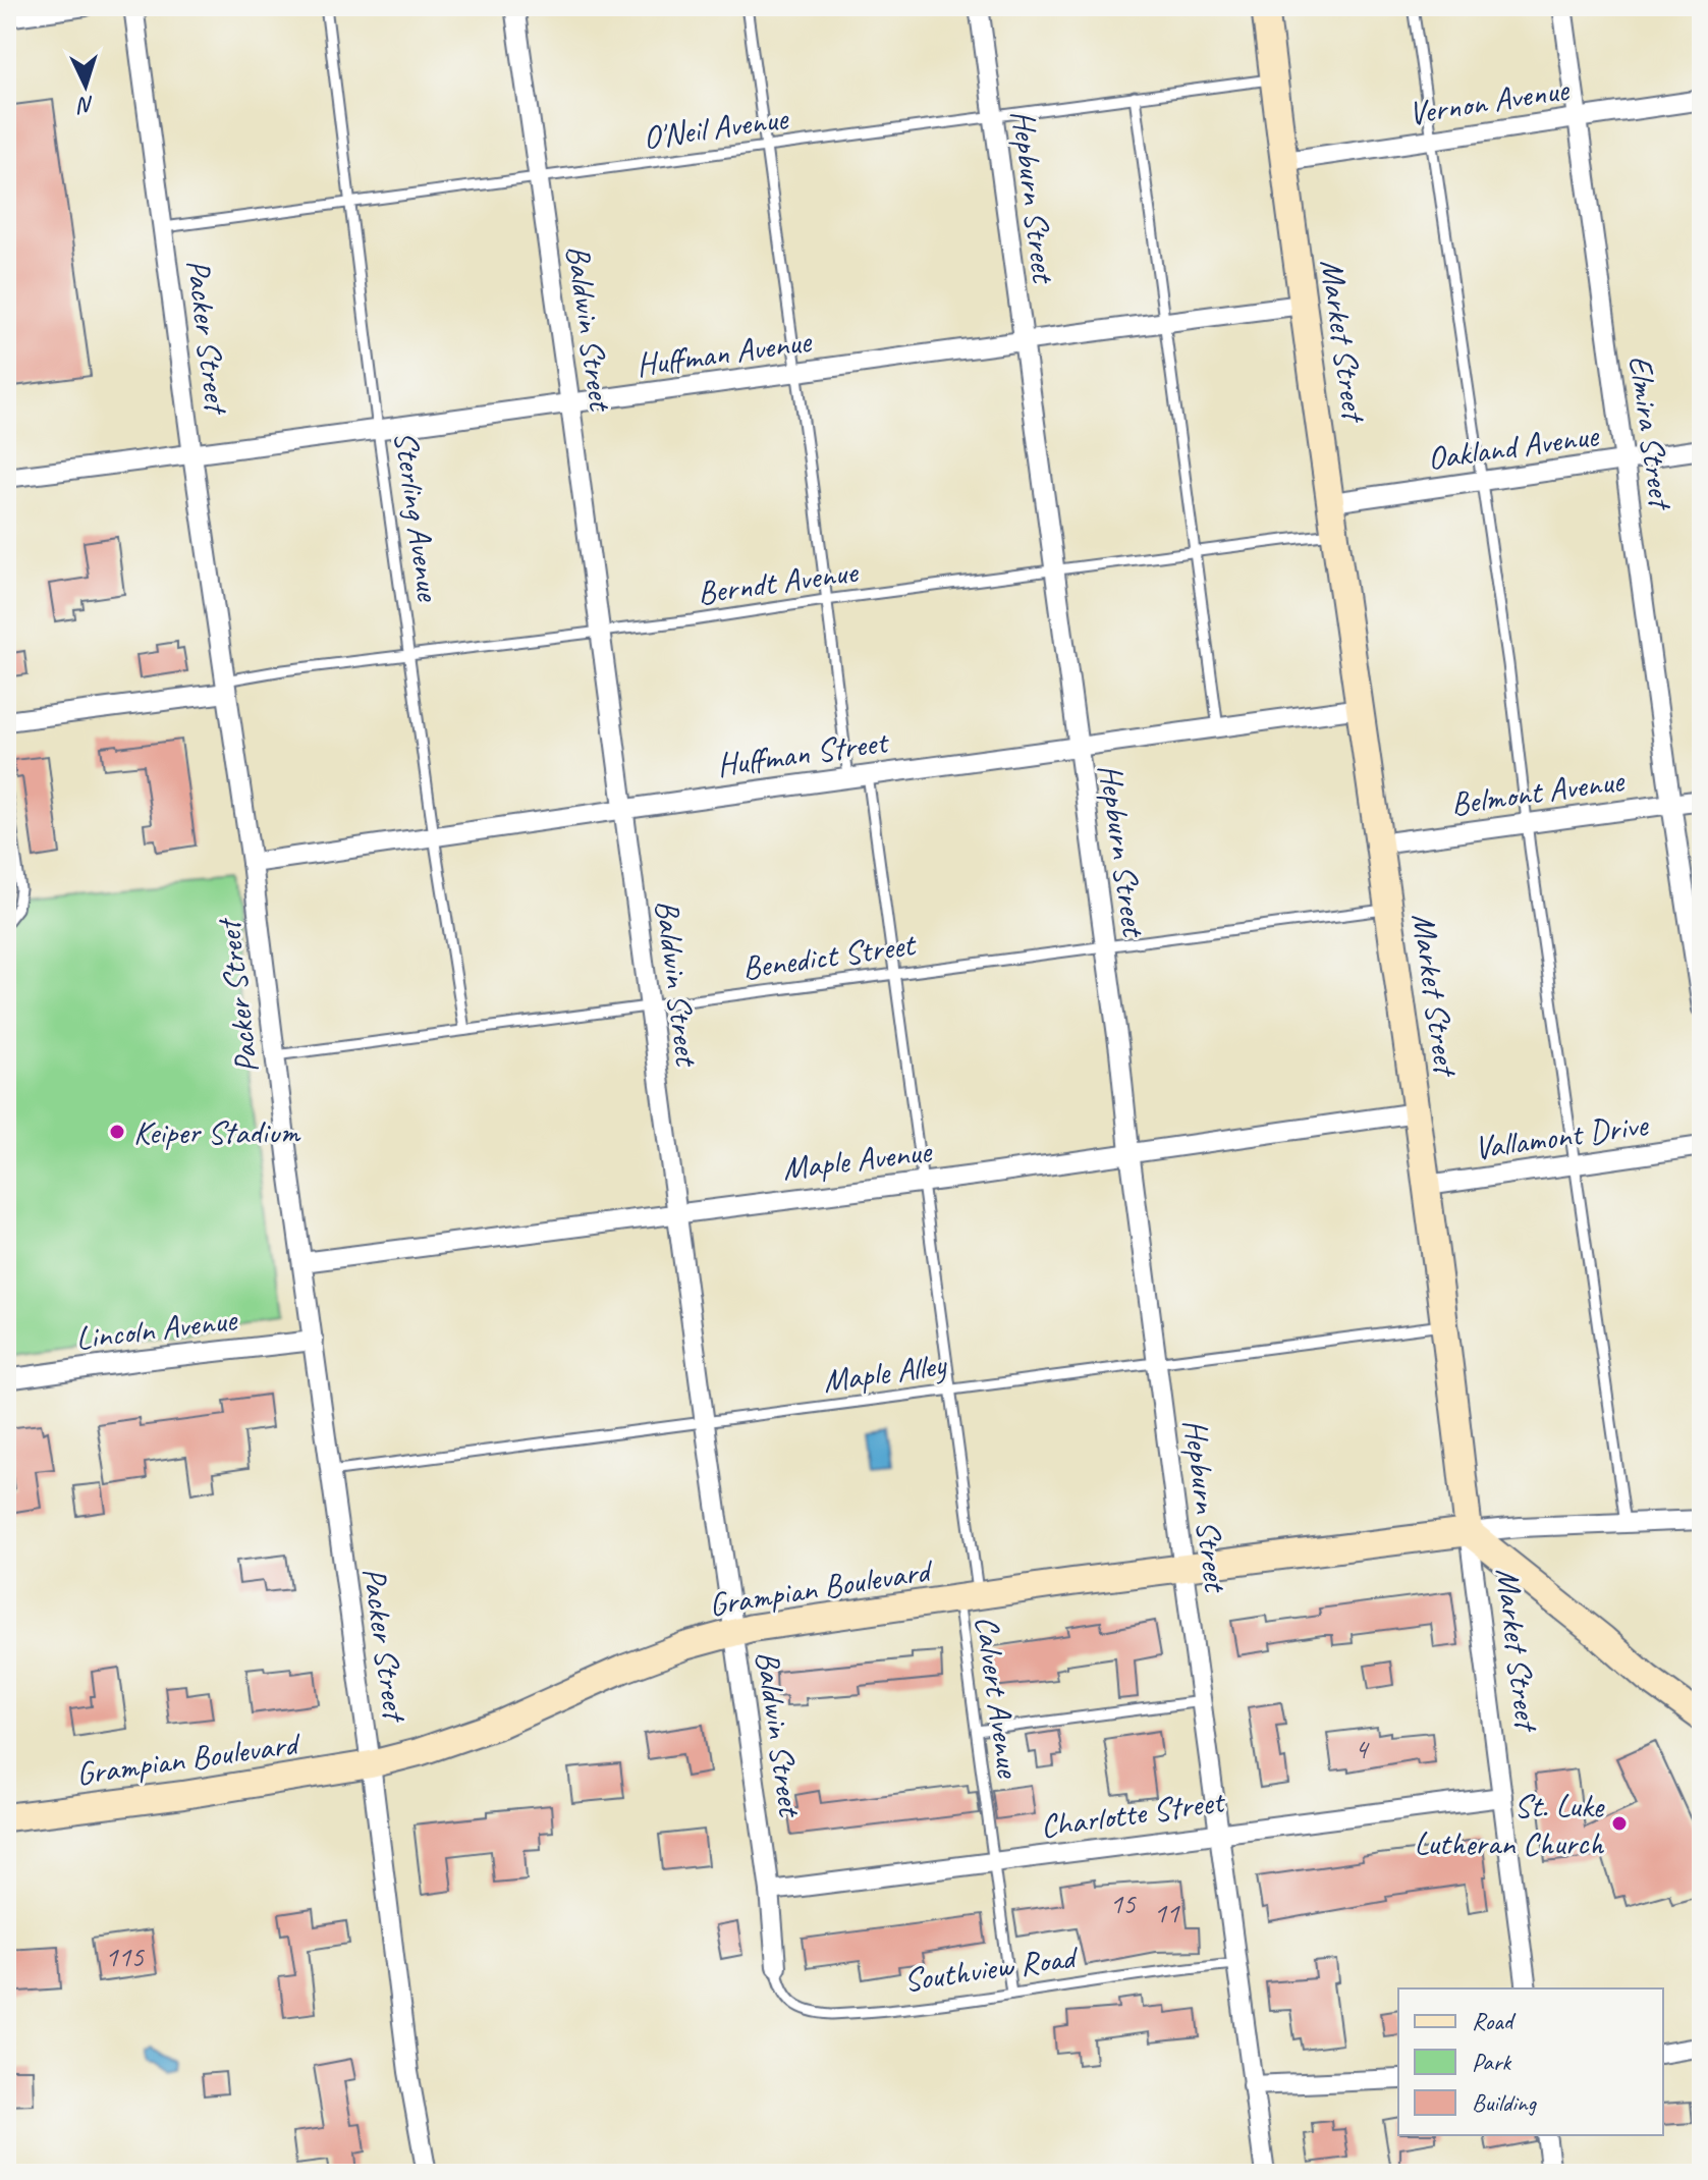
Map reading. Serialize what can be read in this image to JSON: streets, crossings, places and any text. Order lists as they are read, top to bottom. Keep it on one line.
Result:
{"streets":{"main road":["Market Street","Grampian Boulevard"],"street":["Vernon Avenue","Hepburn Street","Baldwin Street","Packer Street","Huffman Avenue","Elmira Street","Oakland Avenue","Huffman Street","Belmont Avenue","Vallamont Drive","Maple Avenue","Lincoln Avenue","Charlotte Street"],"lane":["O'Neil Avenue","Sterling Avenue","Berndt Avenue","Benedict Street","Maple Alley","Calvert Avenue","Southview Road"]},"crossings":[["Vernon Avenue","Market Street"],["Vernon Avenue","Elmira Street"],["O'Neil Avenue","Hepburn Street"],["O'Neil Avenue","Baldwin Street"],["O'Neil Avenue","Packer Street"],["O'Neil Avenue","Market Street"],["O'Neil Avenue","Sterling Avenue"],["O'Neil Avenue","Calvert Avenue"],["Hepburn Street","Huffman Avenue"],["Hepburn Street","Berndt Avenue"],["Hepburn Street","Huffman Street"],["Hepburn Street","Benedict Street"],["Hepburn Street","Maple Avenue"],["Hepburn Street","Maple Alley"],["Hepburn Street","Grampian Boulevard"],["Hepburn Street","Charlotte Street"],["Hepburn Street","Southview Road"],["Baldwin Street","Huffman Avenue"],["Baldwin Street","Berndt Avenue"],["Baldwin Street","Huffman Street"],["Baldwin Street","Benedict Street"],["Baldwin Street","Maple Avenue"],["Baldwin Street","Maple Alley"],["Baldwin Street","Grampian Boulevard"],["Baldwin Street","Charlotte Street"],["Baldwin Street","Southview Road"],["Packer Street","Huffman Avenue"],["Packer Street","Berndt Avenue"],["Packer Street","Huffman Street"],["Packer Street","Benedict Street"],["Packer Street","Maple Avenue"],["Packer Street","Lincoln Avenue"],["Packer Street","Maple Alley"],["Packer Street","Grampian Boulevard"],["Market Street","Huffman Avenue"],["Market Street","Oakland Avenue"],["Market Street","Berndt Avenue"],["Market Street","Huffman Street"],["Market Street","Belmont Avenue"],["Market Street","Benedict Street"],["Market Street","Vallamont Drive"],["Market Street","Maple Avenue"],["Market Street","Maple Alley"],["Market Street","Grampian Boulevard"],["Market Street","Charlotte Street"],["Huffman Avenue","Sterling Avenue"],["Huffman Avenue","Calvert Avenue"],["Elmira Street","Oakland Avenue"],["Elmira Street","Belmont Avenue"],["Sterling Avenue","Berndt Avenue"],["Sterling Avenue","Huffman Street"],["Sterling Avenue","Benedict Street"],["Berndt Avenue","Calvert Avenue"],["Huffman Street","Calvert Avenue"],["Benedict Street","Calvert Avenue"],["Maple Avenue","Calvert Avenue"],["Maple Alley","Calvert Avenue"],["Grampian Boulevard","Calvert Avenue"],["Calvert Avenue","Charlotte Street"],["Calvert Avenue","Southview Road"]],"places":["Keiper Stadium","St. Luke Lutheran Church"],"house_numbers":["4","15","11","115"],"legend":["Road","Park","Building"],"north":"bottom"}
